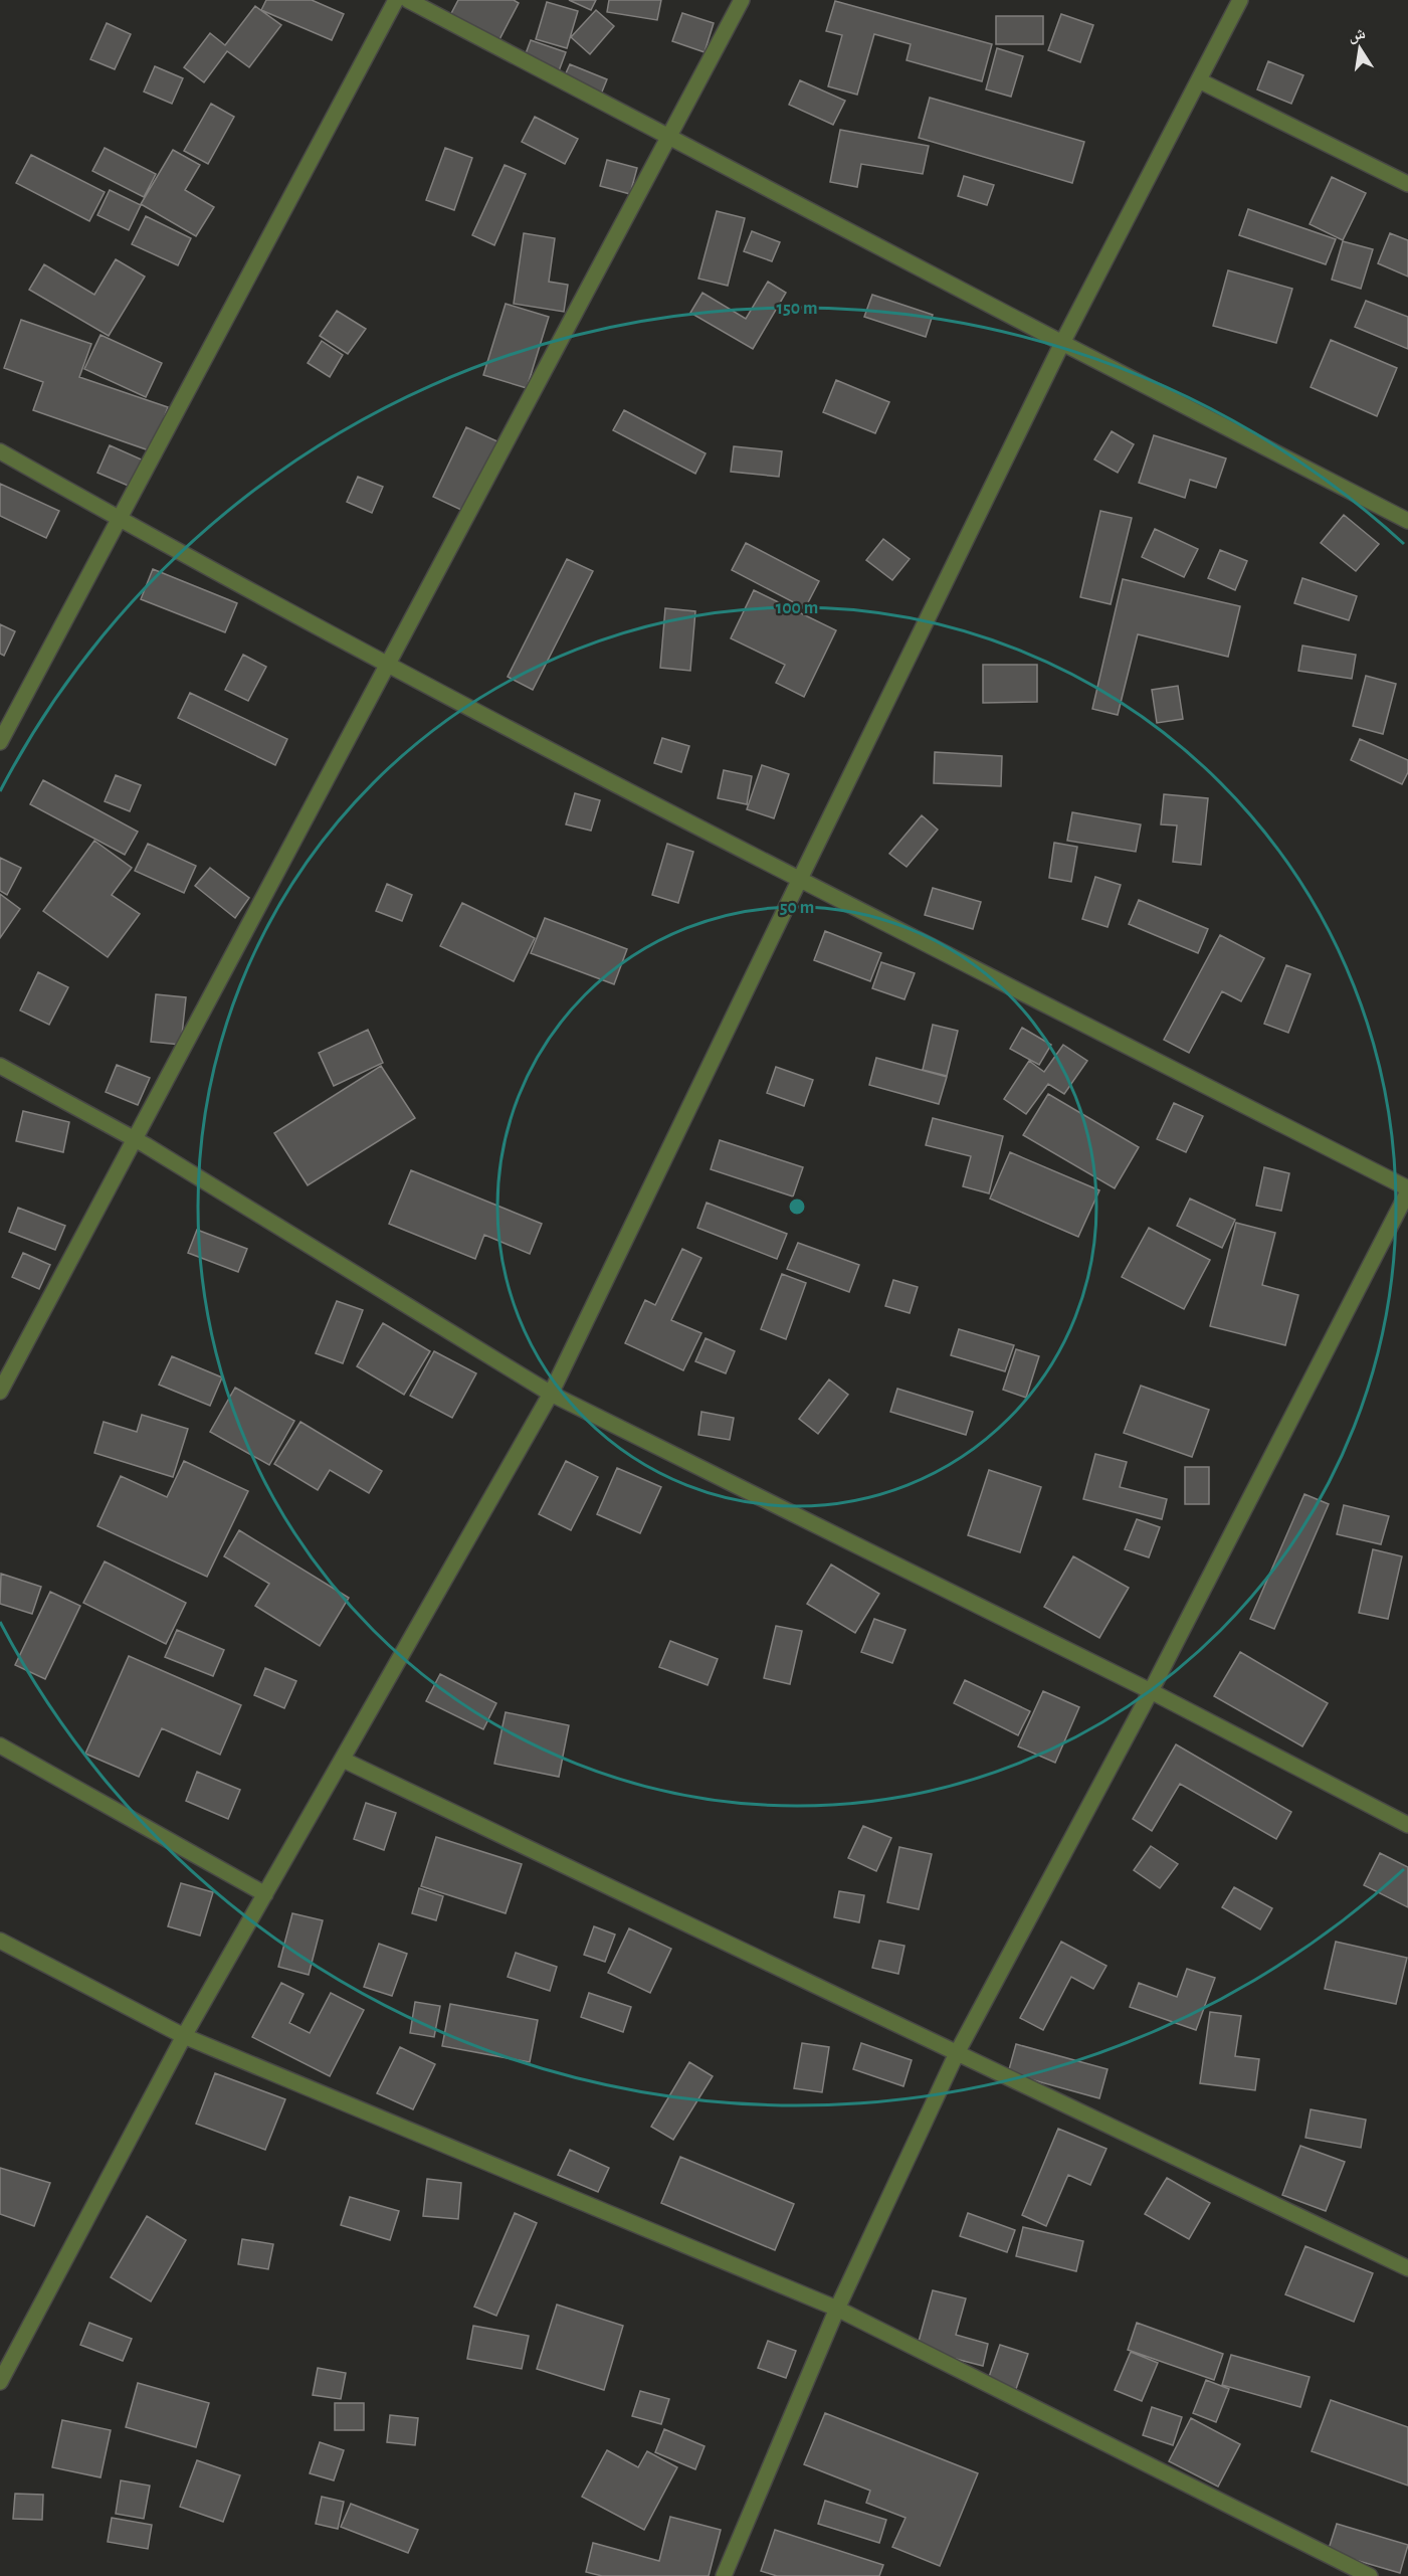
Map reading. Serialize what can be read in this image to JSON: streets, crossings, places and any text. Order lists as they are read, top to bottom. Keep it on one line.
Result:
{"north":"top","rings":["150 m","100 m","50 m"]}
